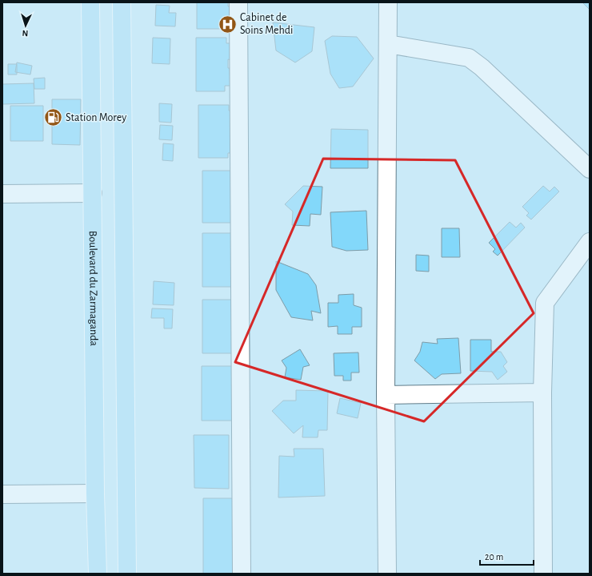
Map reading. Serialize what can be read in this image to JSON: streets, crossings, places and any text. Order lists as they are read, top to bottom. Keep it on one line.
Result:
{"streets":{"main road":["Boulevard du Zarmaganda"]},"places":{"hospital":["Cabinet de Soins Mehdi"],"fuel station":["Station Morey"]},"scale_bar":"20 m","north":"bottom"}
